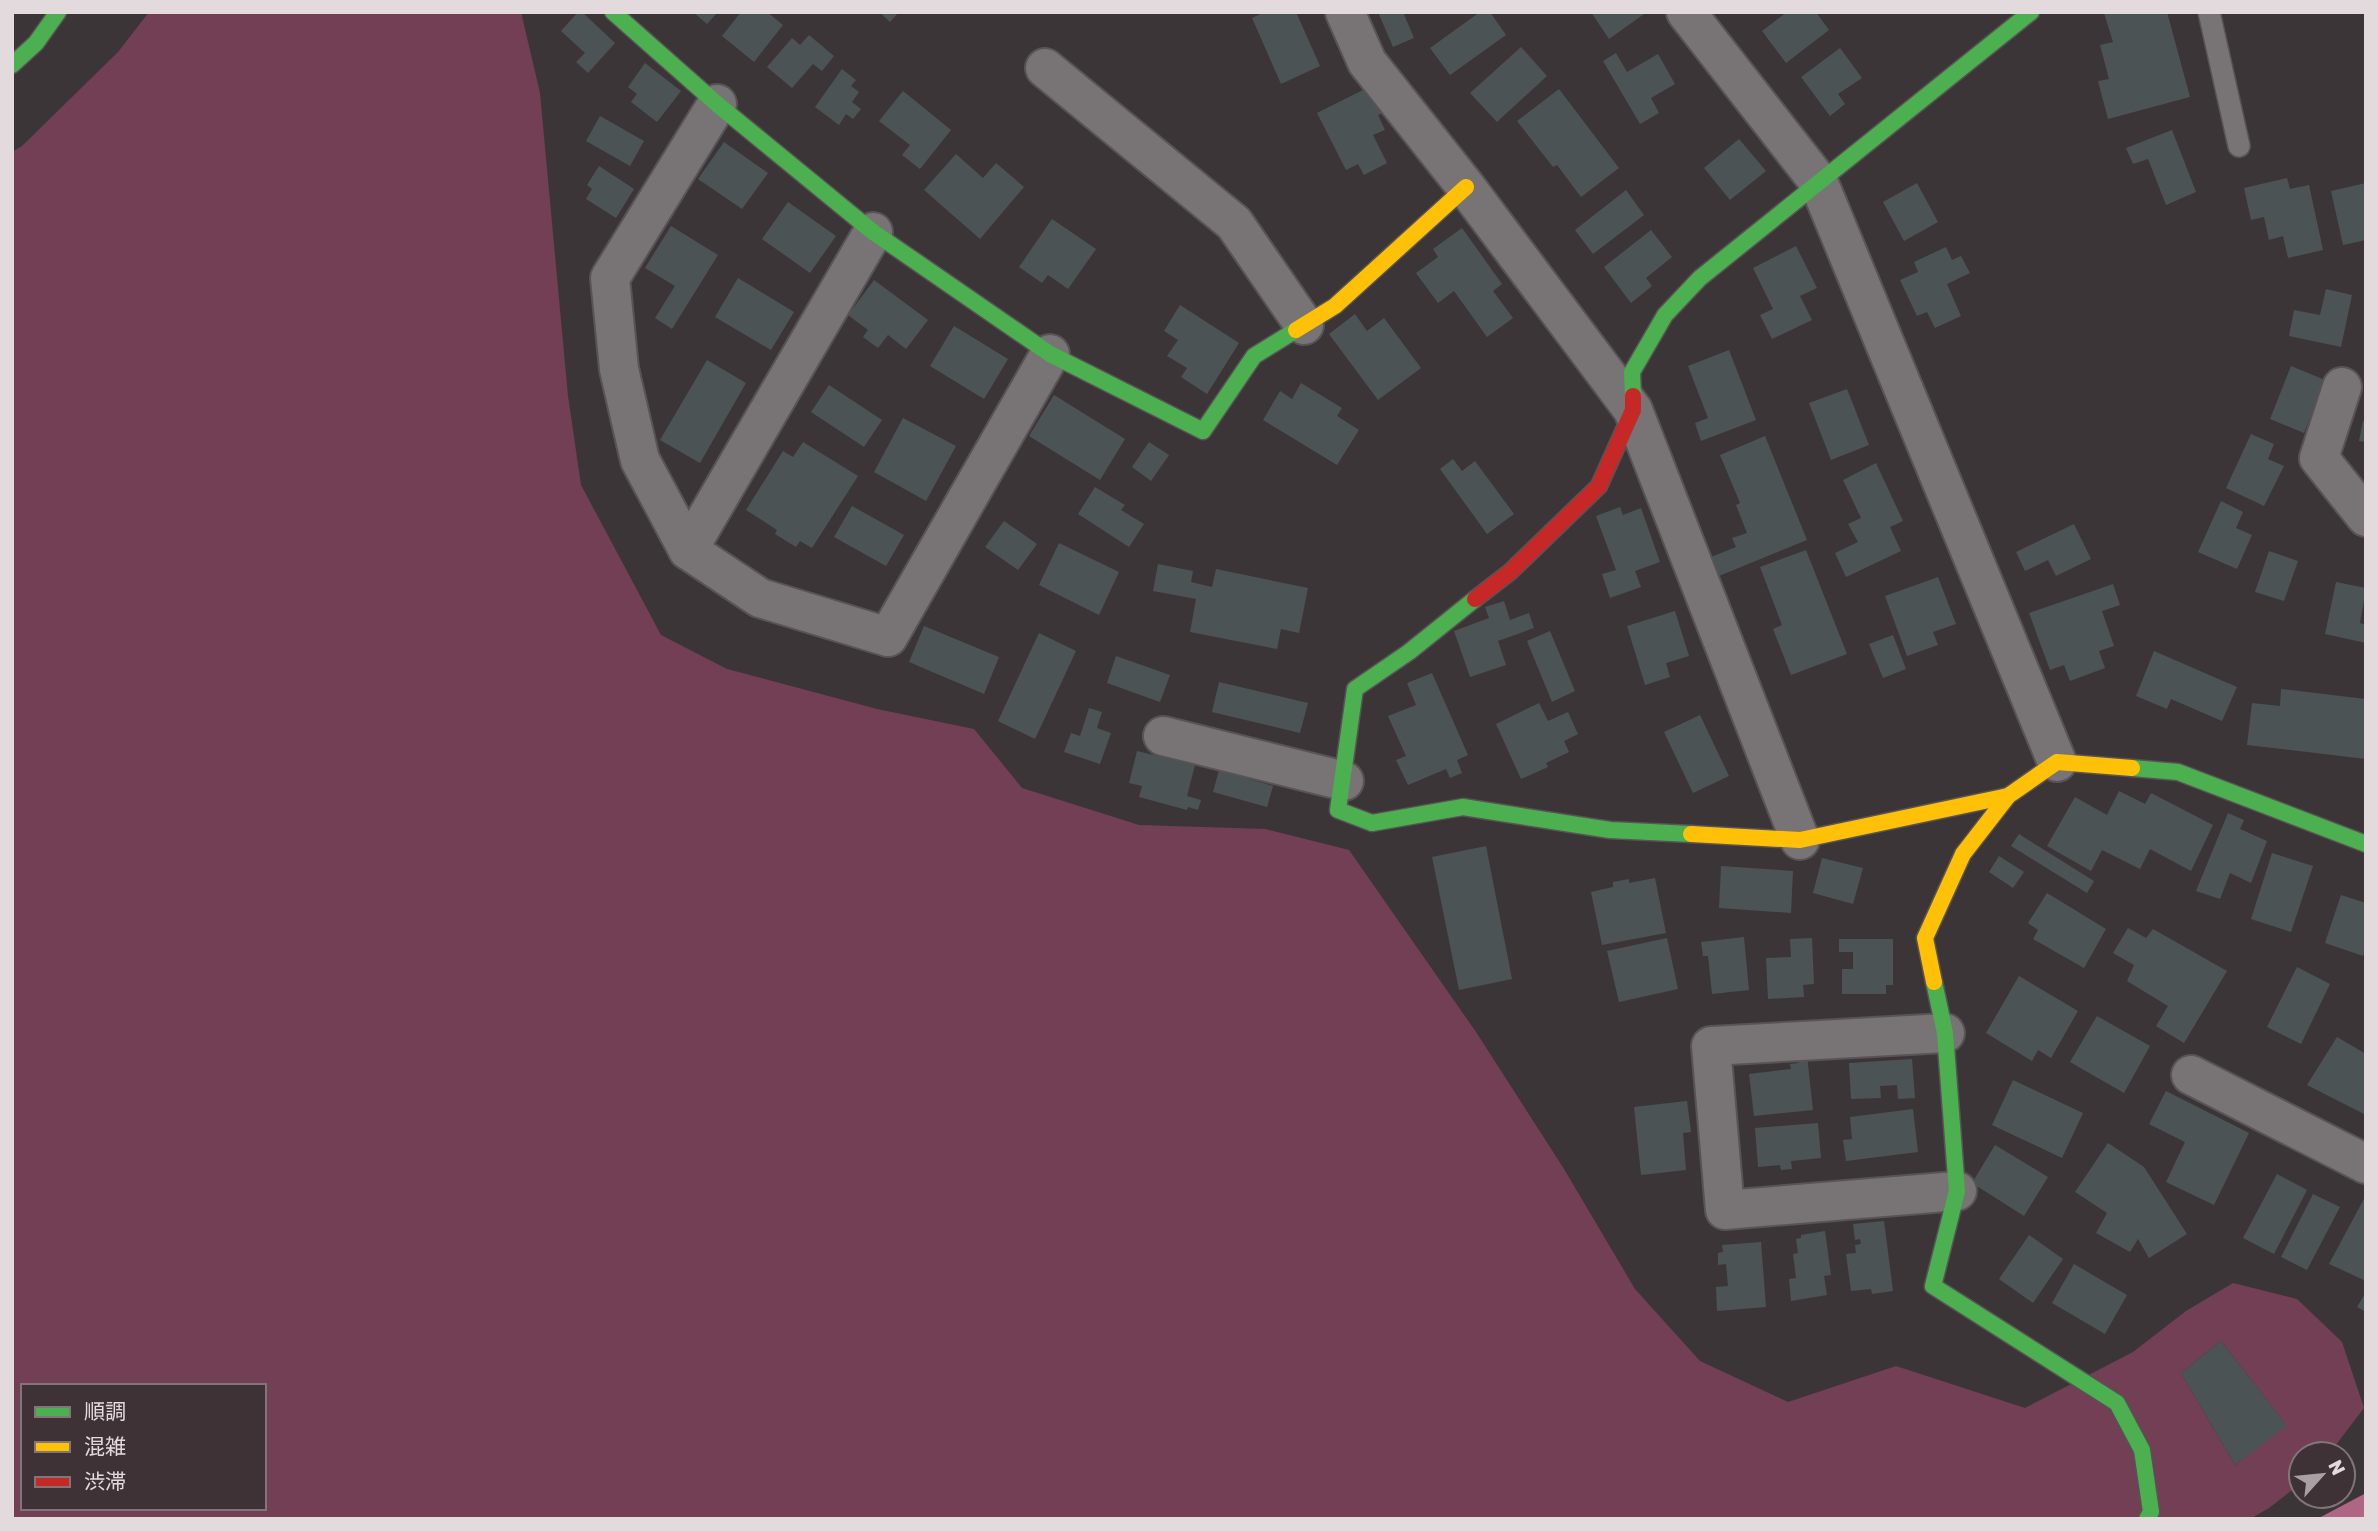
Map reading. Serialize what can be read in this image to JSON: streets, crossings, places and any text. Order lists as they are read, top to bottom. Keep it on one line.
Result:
{"legend":["順調","混雑","渋滞"],"north":"top right"}
